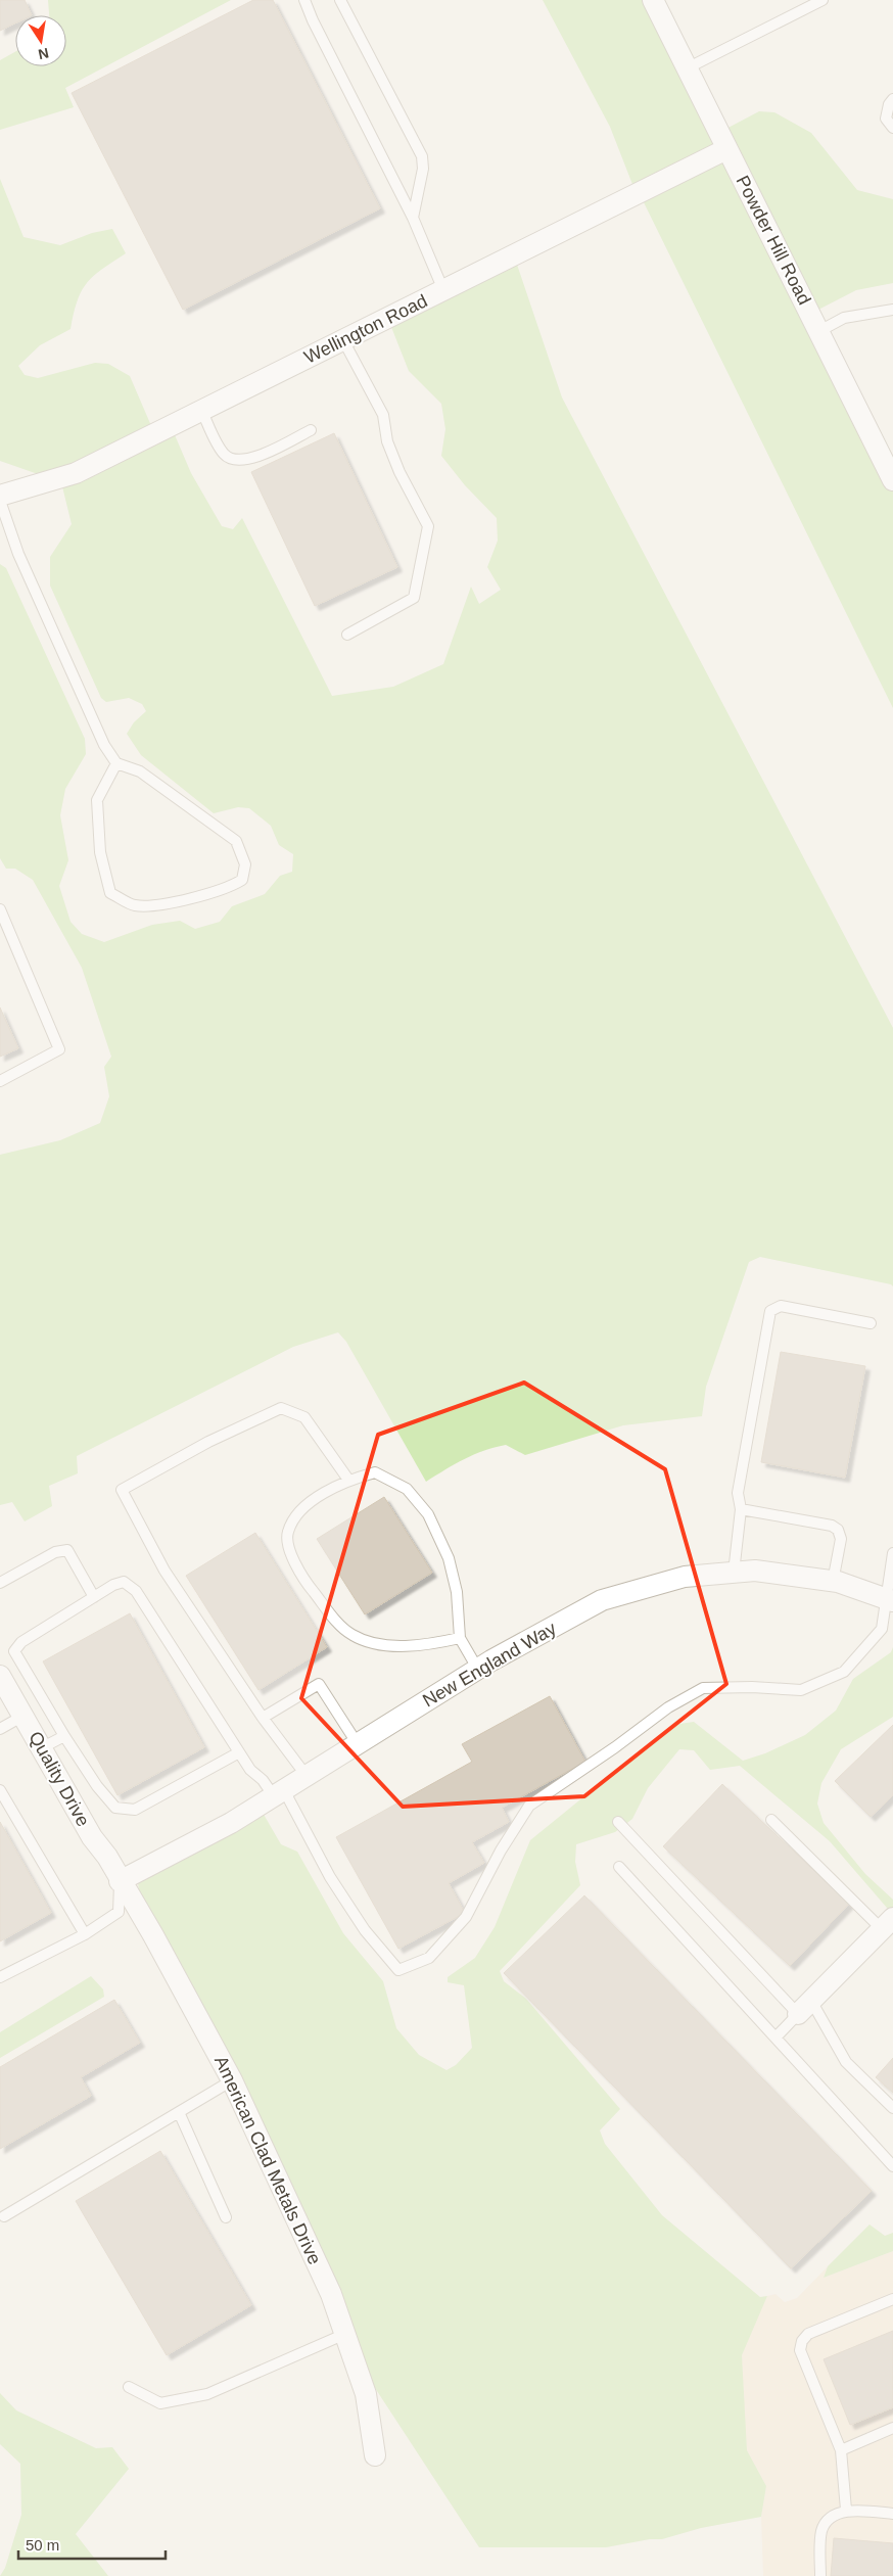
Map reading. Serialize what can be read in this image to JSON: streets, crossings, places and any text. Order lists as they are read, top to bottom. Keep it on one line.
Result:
{"streets":{"street":["Powder Hill Road","Wellington Road","New England Way","Quality Drive","American Clad Metals Drive"]},"crossings":[["Powder Hill Road","Wellington Road"],["New England Way","Quality Drive"],["New England Way","American Clad Metals Drive"],["Quality Drive","American Clad Metals Drive"]],"scale_bar":"50 m","north":"bottom"}
